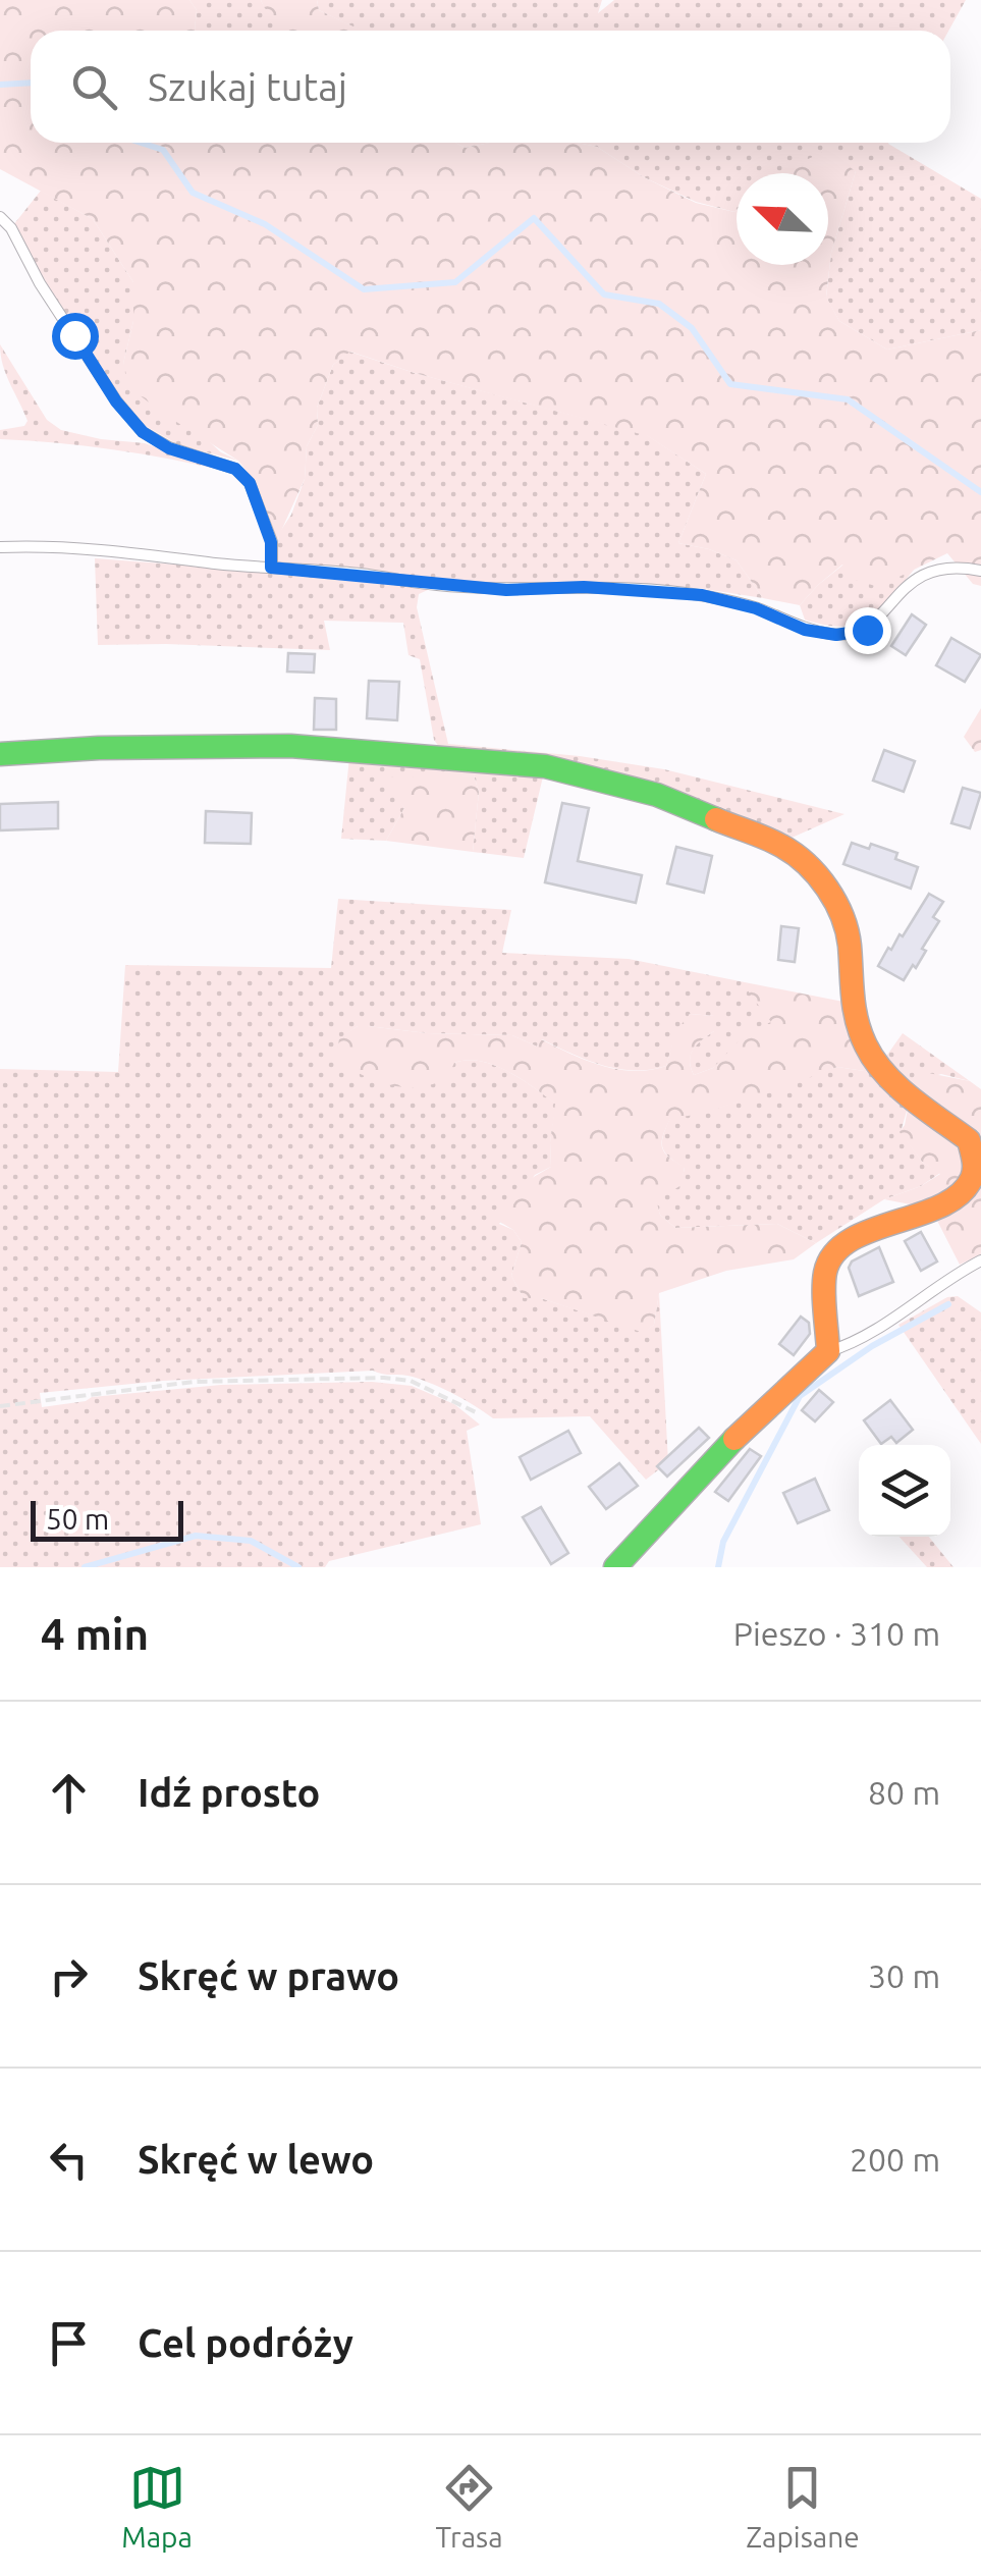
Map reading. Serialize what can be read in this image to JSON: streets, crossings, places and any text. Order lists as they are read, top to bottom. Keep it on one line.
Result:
{"scale_bar":"50 m","north":"top left","page":{"search":"Szukaj tutaj","scale":"50 m","heading":["4 min","Pieszo · 310 m"],"list":[["Idź prosto","80 m"],["Skręć w prawo","30 m"],["Skręć w lewo","200 m"],"Cel podróży"],"nav":["Mapa","Trasa","Zapisane"]}}
